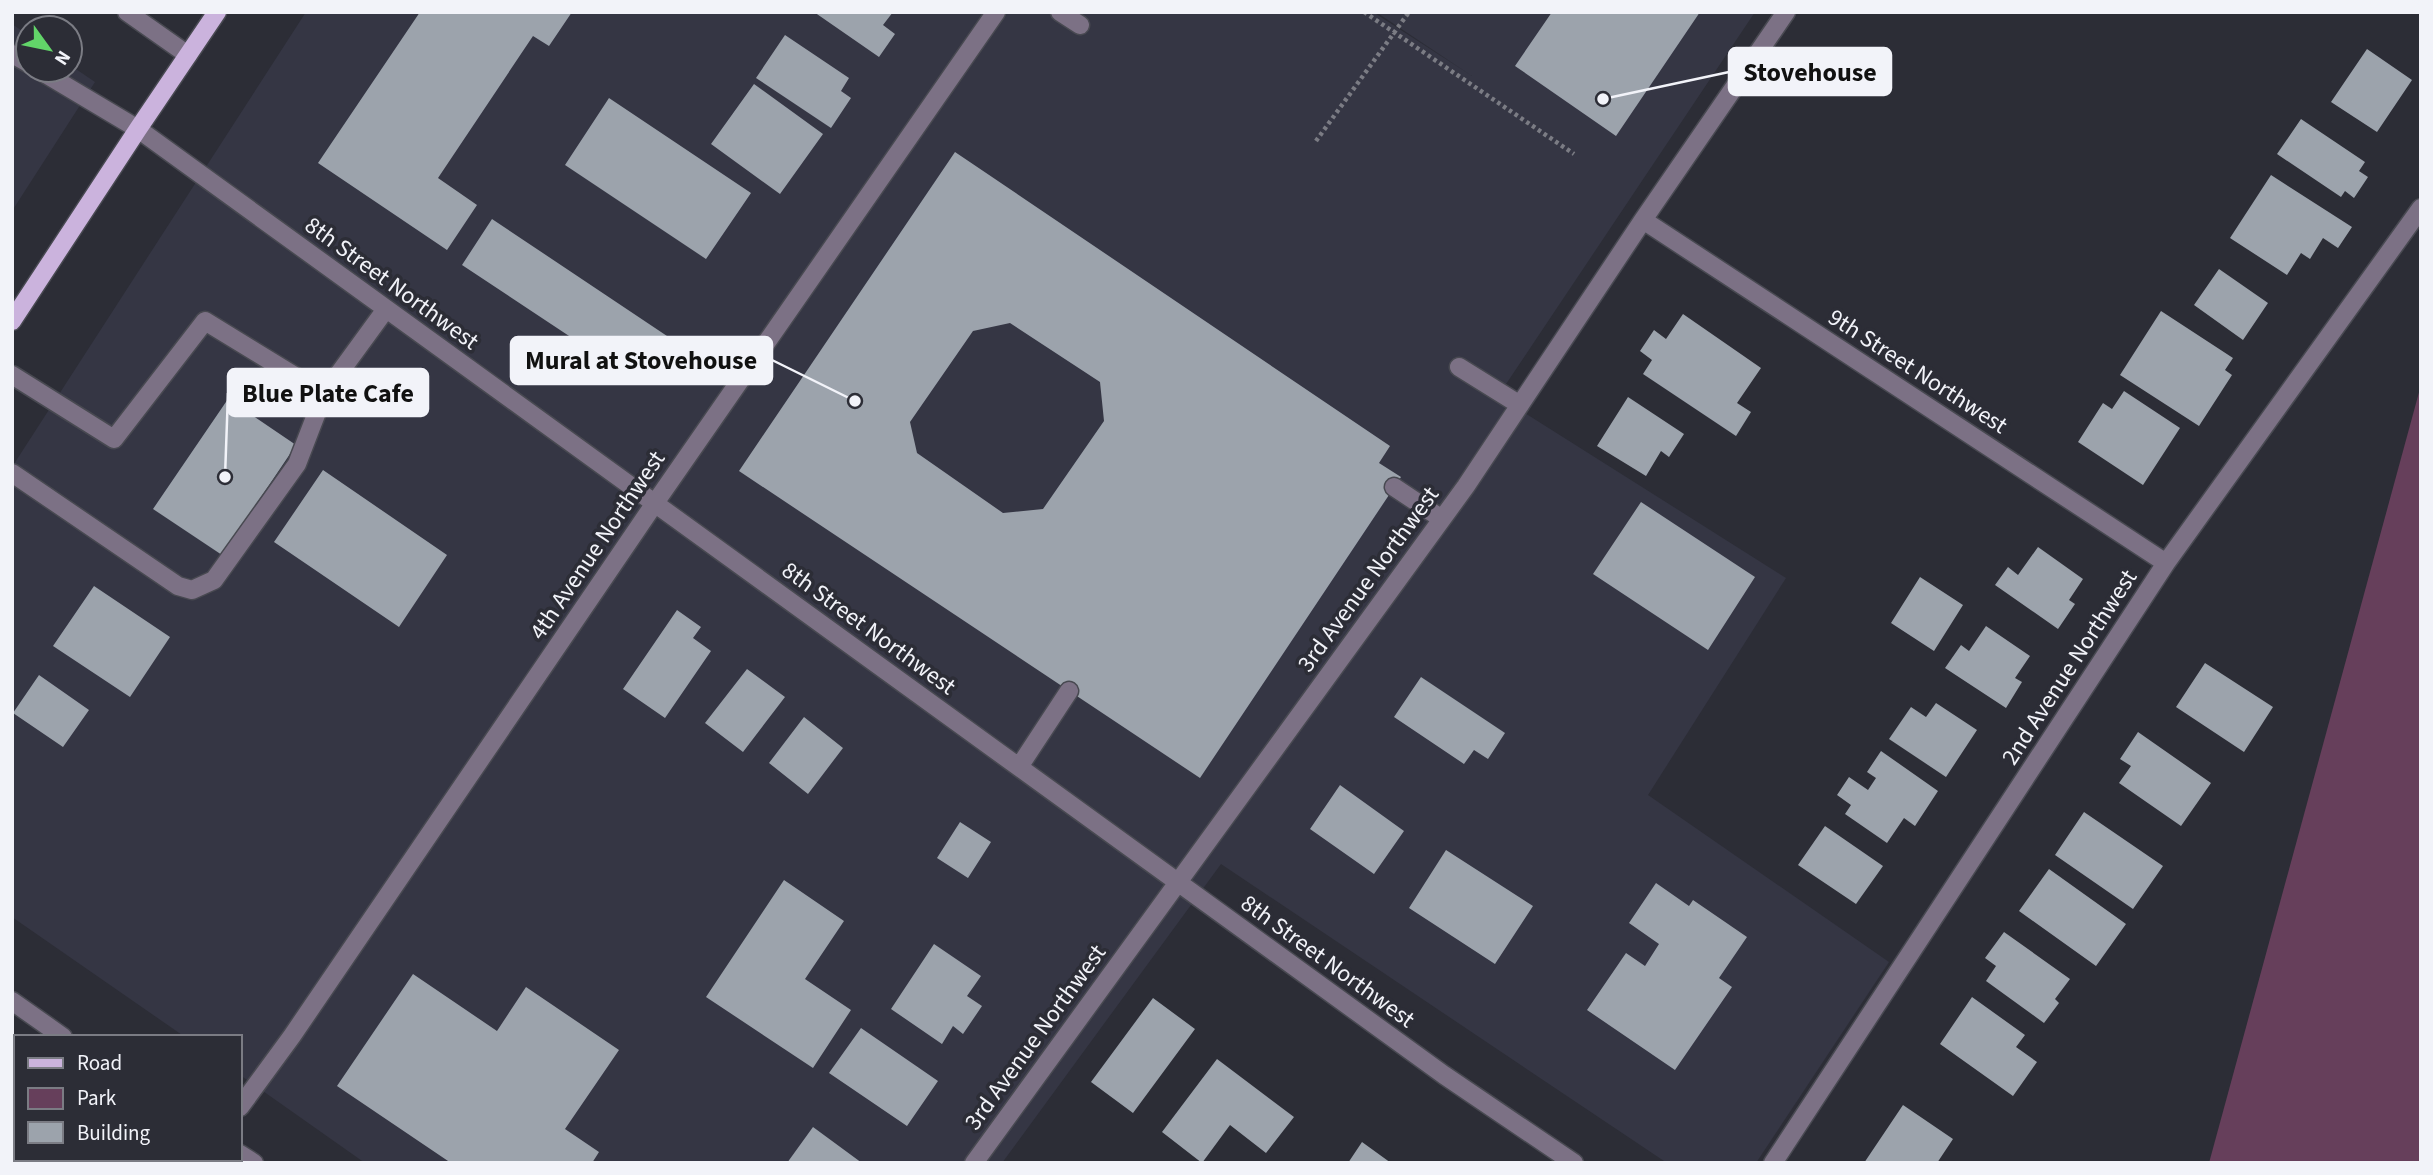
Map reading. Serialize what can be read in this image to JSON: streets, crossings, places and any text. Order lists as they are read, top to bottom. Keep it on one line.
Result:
{"streets":{"street":["8th Street Northwest","9th Street Northwest","4th Avenue Northwest","3rd Avenue Northwest","2nd Avenue Northwest"]},"crossings":[["8th Street Northwest","4th Avenue Northwest"],["8th Street Northwest","3rd Avenue Northwest"],["9th Street Northwest","3rd Avenue Northwest"],["9th Street Northwest","2nd Avenue Northwest"]],"places":["Stovehouse","Mural at Stovehouse","Blue Plate Cafe"],"legend":["Road","Park","Building"],"north":"bottom right"}
